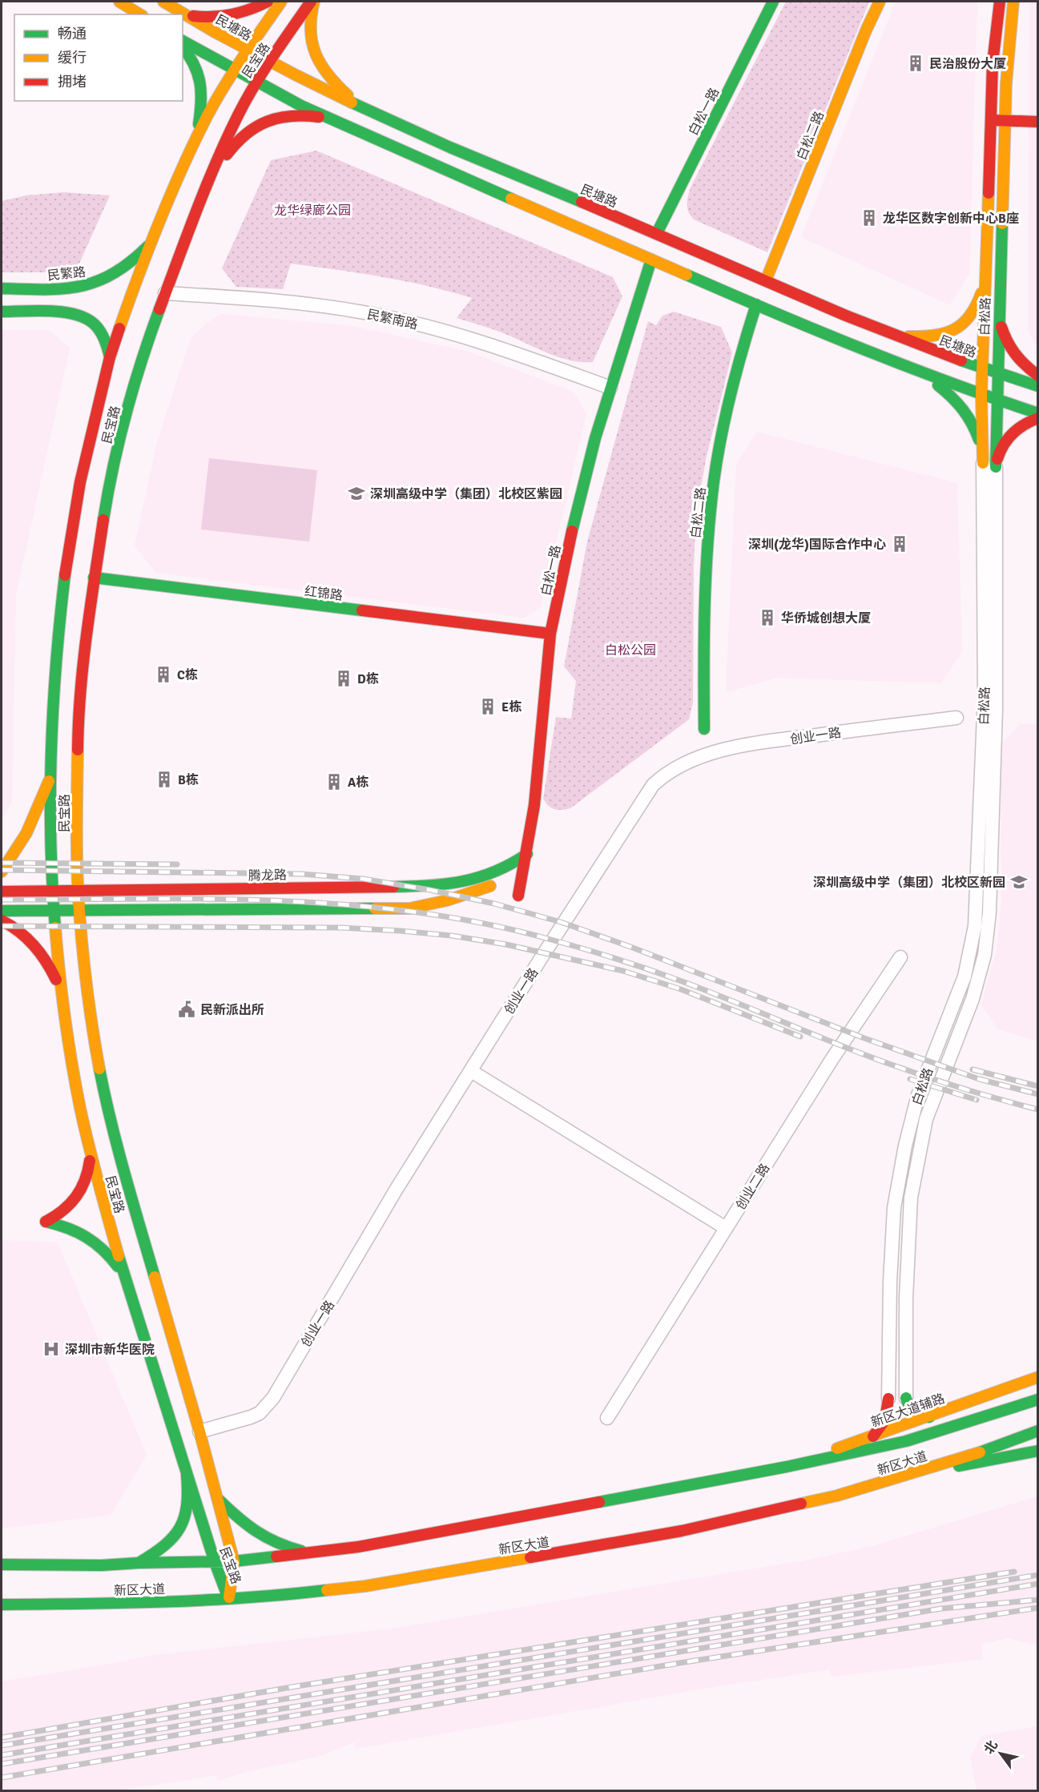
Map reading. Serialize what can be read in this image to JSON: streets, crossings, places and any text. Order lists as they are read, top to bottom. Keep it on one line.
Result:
{"streets":{"main road":["民塘路","民宝路","白松一路","白松二路","民繁路","白松路","红锦路","腾龙路","新区大道辅路","新区大道"],"street":["民繁南路","创业一路","创业二路"]},"crossings":[["民塘路","民宝路"],["民塘路","白松一路"],["民塘路","白松二路"],["民塘路","白松路"],["民宝路","民繁路"],["民宝路","民繁南路"],["民宝路","红锦路"],["民宝路","创业一路"],["民宝路","腾龙路"],["民宝路","新区大道"],["白松一路","民繁南路"],["白松一路","红锦路"],["白松一路","腾龙路"],["新区大道辅路","新区大道"]],"parks":["龙华绿廊公园","白松公园"],"places":{"building":["民治股份大厦","龙华区数字创新中心B座","深圳(龙华)国际合作中心","华侨城创想大厦","C栋","D栋","E栋","B栋","A栋"],"school or university":["深圳高级中学（集团）北校区紫园","深圳高级中学（集团）北校区新园"],"public building":["民新派出所"],"hospital":["深圳市新华医院"]},"legend":["畅通","缓行","拥堵"],"north":"top left"}
